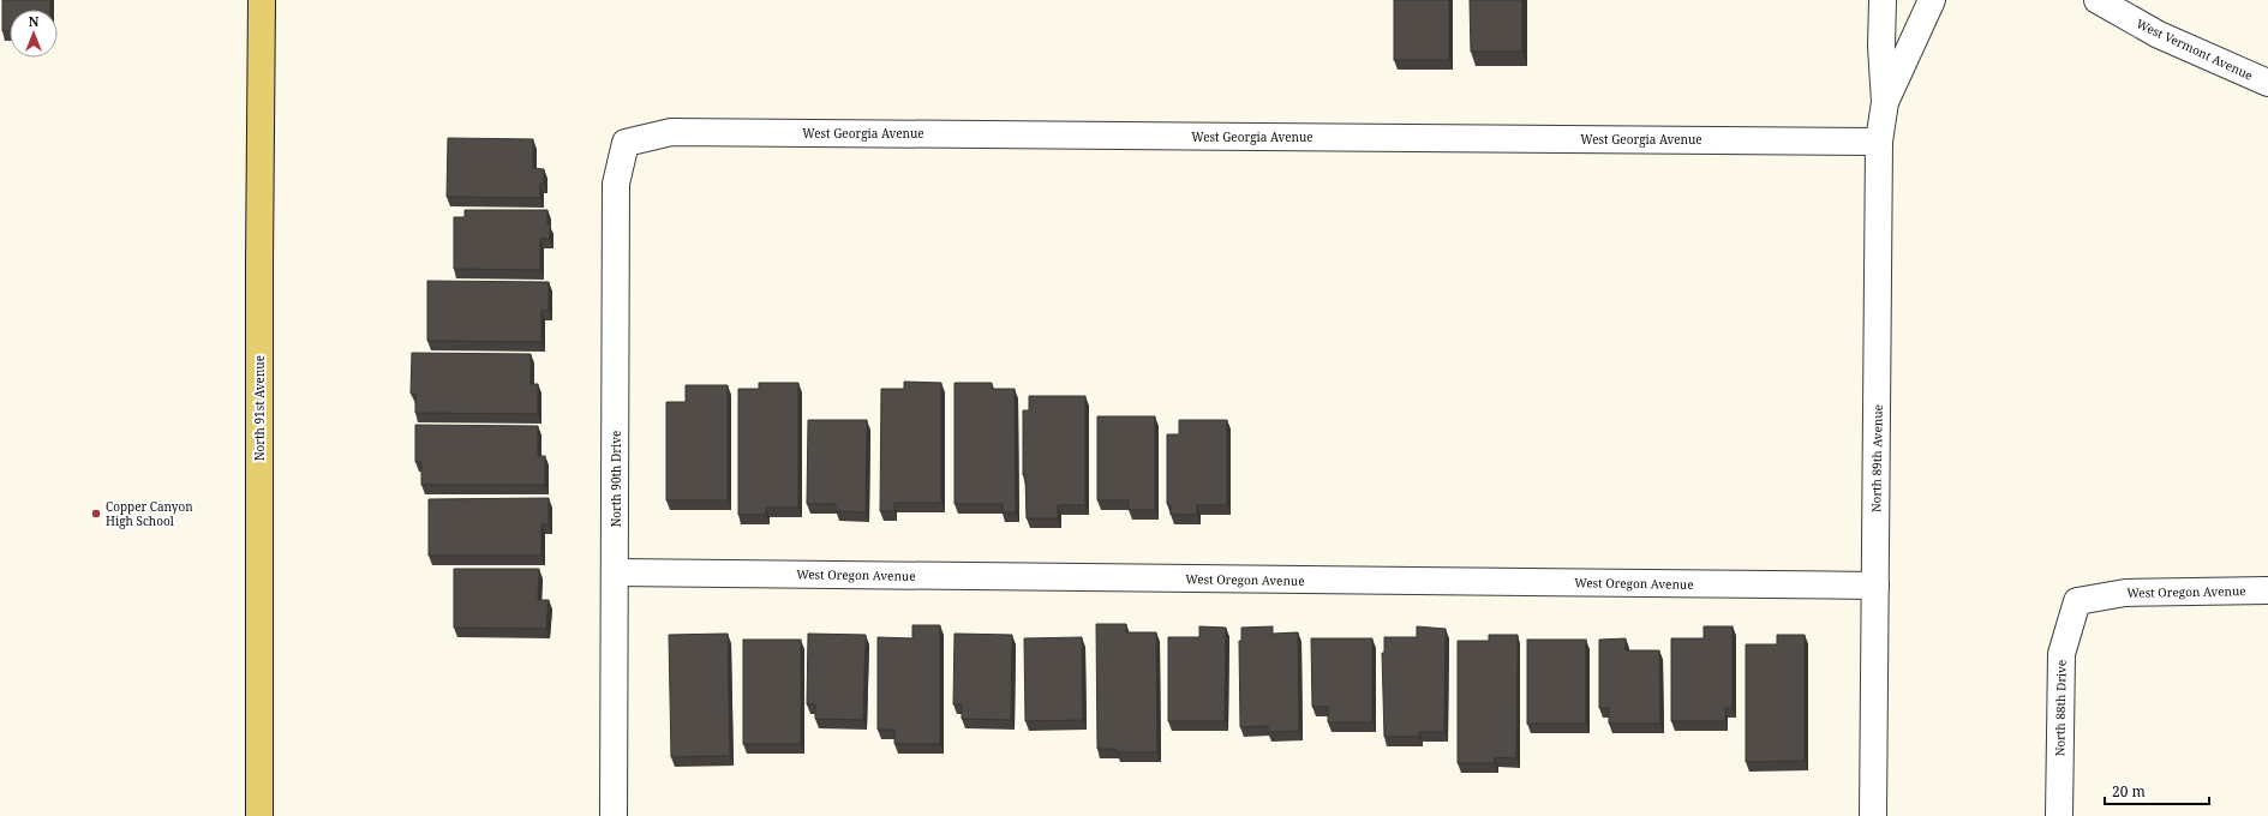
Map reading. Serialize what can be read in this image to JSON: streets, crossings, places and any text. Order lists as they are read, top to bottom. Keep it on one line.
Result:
{"streets":{"main road":["North 91st Avenue"],"street":["West Vermont Avenue","West Georgia Avenue","North 89th Avenue","North 90th Drive","West Oregon Avenue","North 88th Drive"]},"crossings":[["West Georgia Avenue","North 89th Avenue"],["West Georgia Avenue","North 90th Drive"],["North 89th Avenue","West Oregon Avenue"],["North 90th Drive","West Oregon Avenue"],["West Oregon Avenue","North 88th Drive"]],"places":["Copper Canyon High School"],"scale_bar":"20 m","north":"top"}
